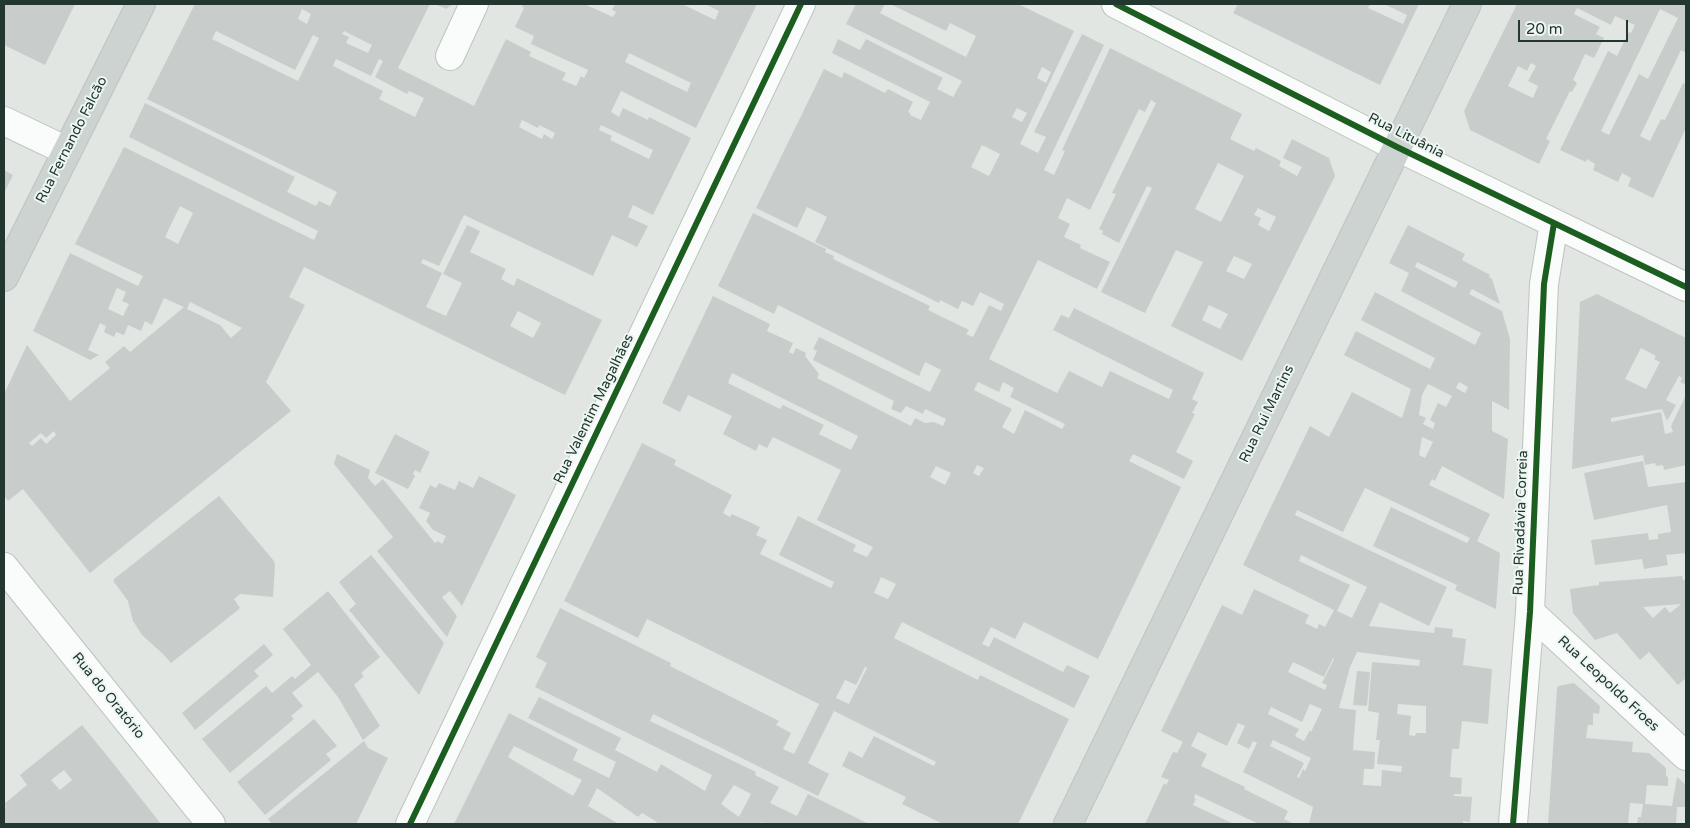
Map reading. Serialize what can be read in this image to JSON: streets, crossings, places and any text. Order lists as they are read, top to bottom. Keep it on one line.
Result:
{"streets":{"main road":["Rua Fernando Falcão","Rua Rui Martins"],"street":["Rua Lituânia","Rua Valentim Magalhães","Rua Rivadávia Correia","Rua Leopoldo Froes","Rua do Oratório"]},"crossings":[["Rua Lituânia","Rua Rui Martins"],["Rua Lituânia","Rua Rivadávia Correia"],["Rua Rivadávia Correia","Rua Leopoldo Froes"]],"scale_bar":"20 m"}
